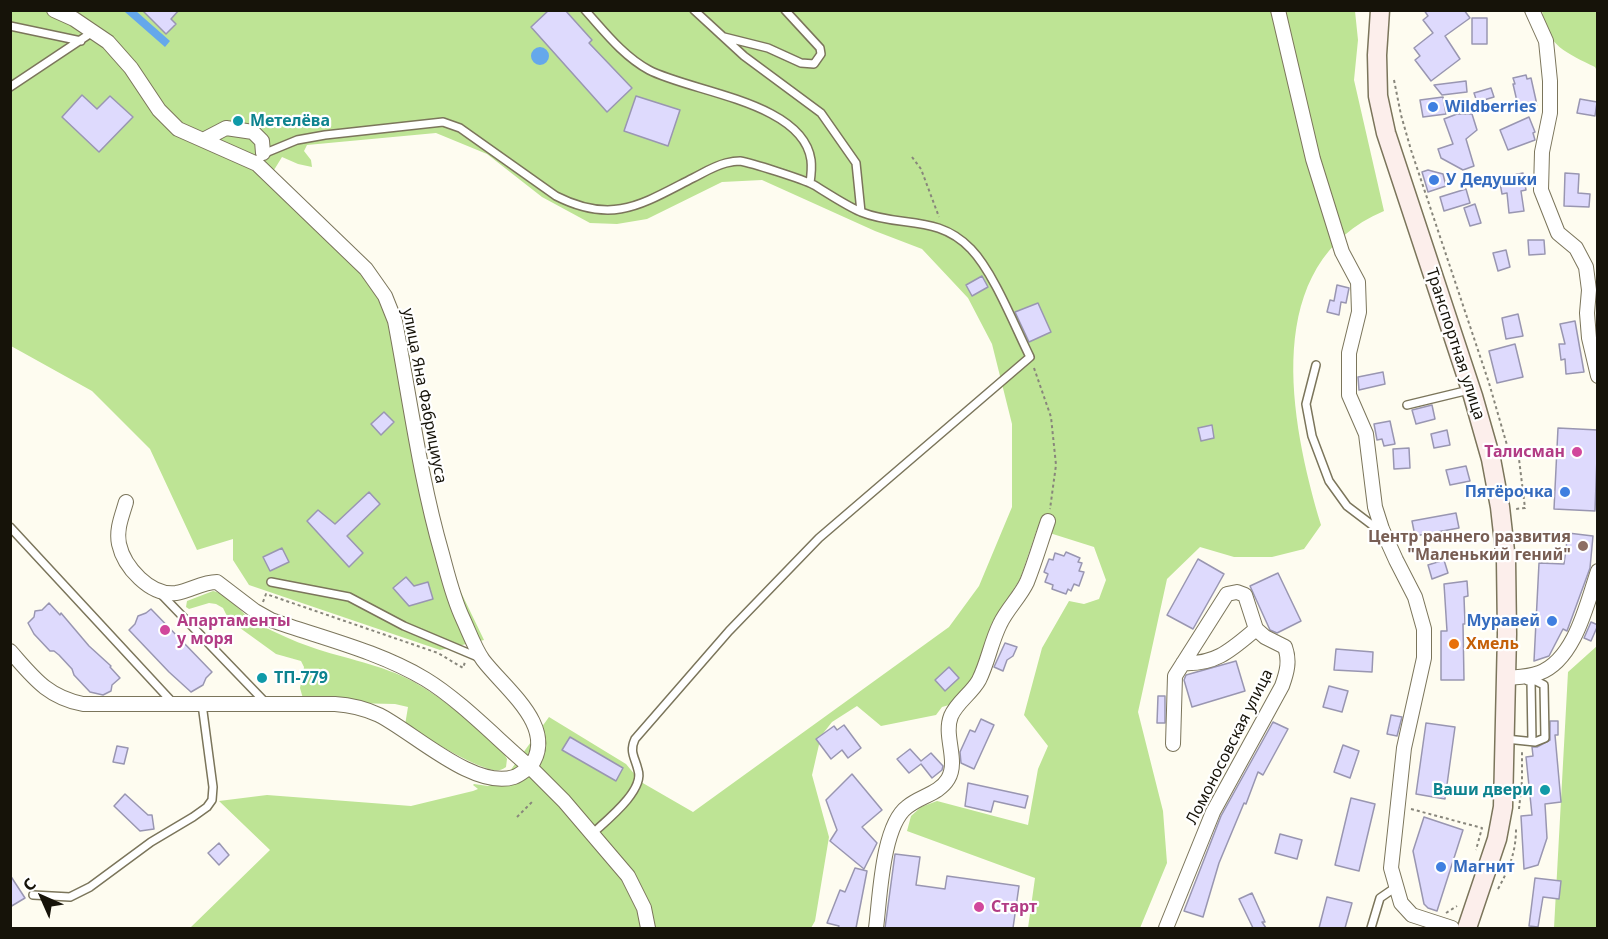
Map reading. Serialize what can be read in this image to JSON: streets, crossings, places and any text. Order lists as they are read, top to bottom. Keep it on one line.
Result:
{"streets":{"main road":["Транспортная улица"],"street":["улица Яна Фабрициуса","Ломоносовская улица"]},"places":["Wildberries","Метелёва","У Дедушки","Талисман","Пятёрочка","Центр раннего развития \"Маленький гений\"","Муравей","Апартаменты у моря","Хмель","ТП-779","Ваши двери","Магнит","Старт"],"north":"top left"}
